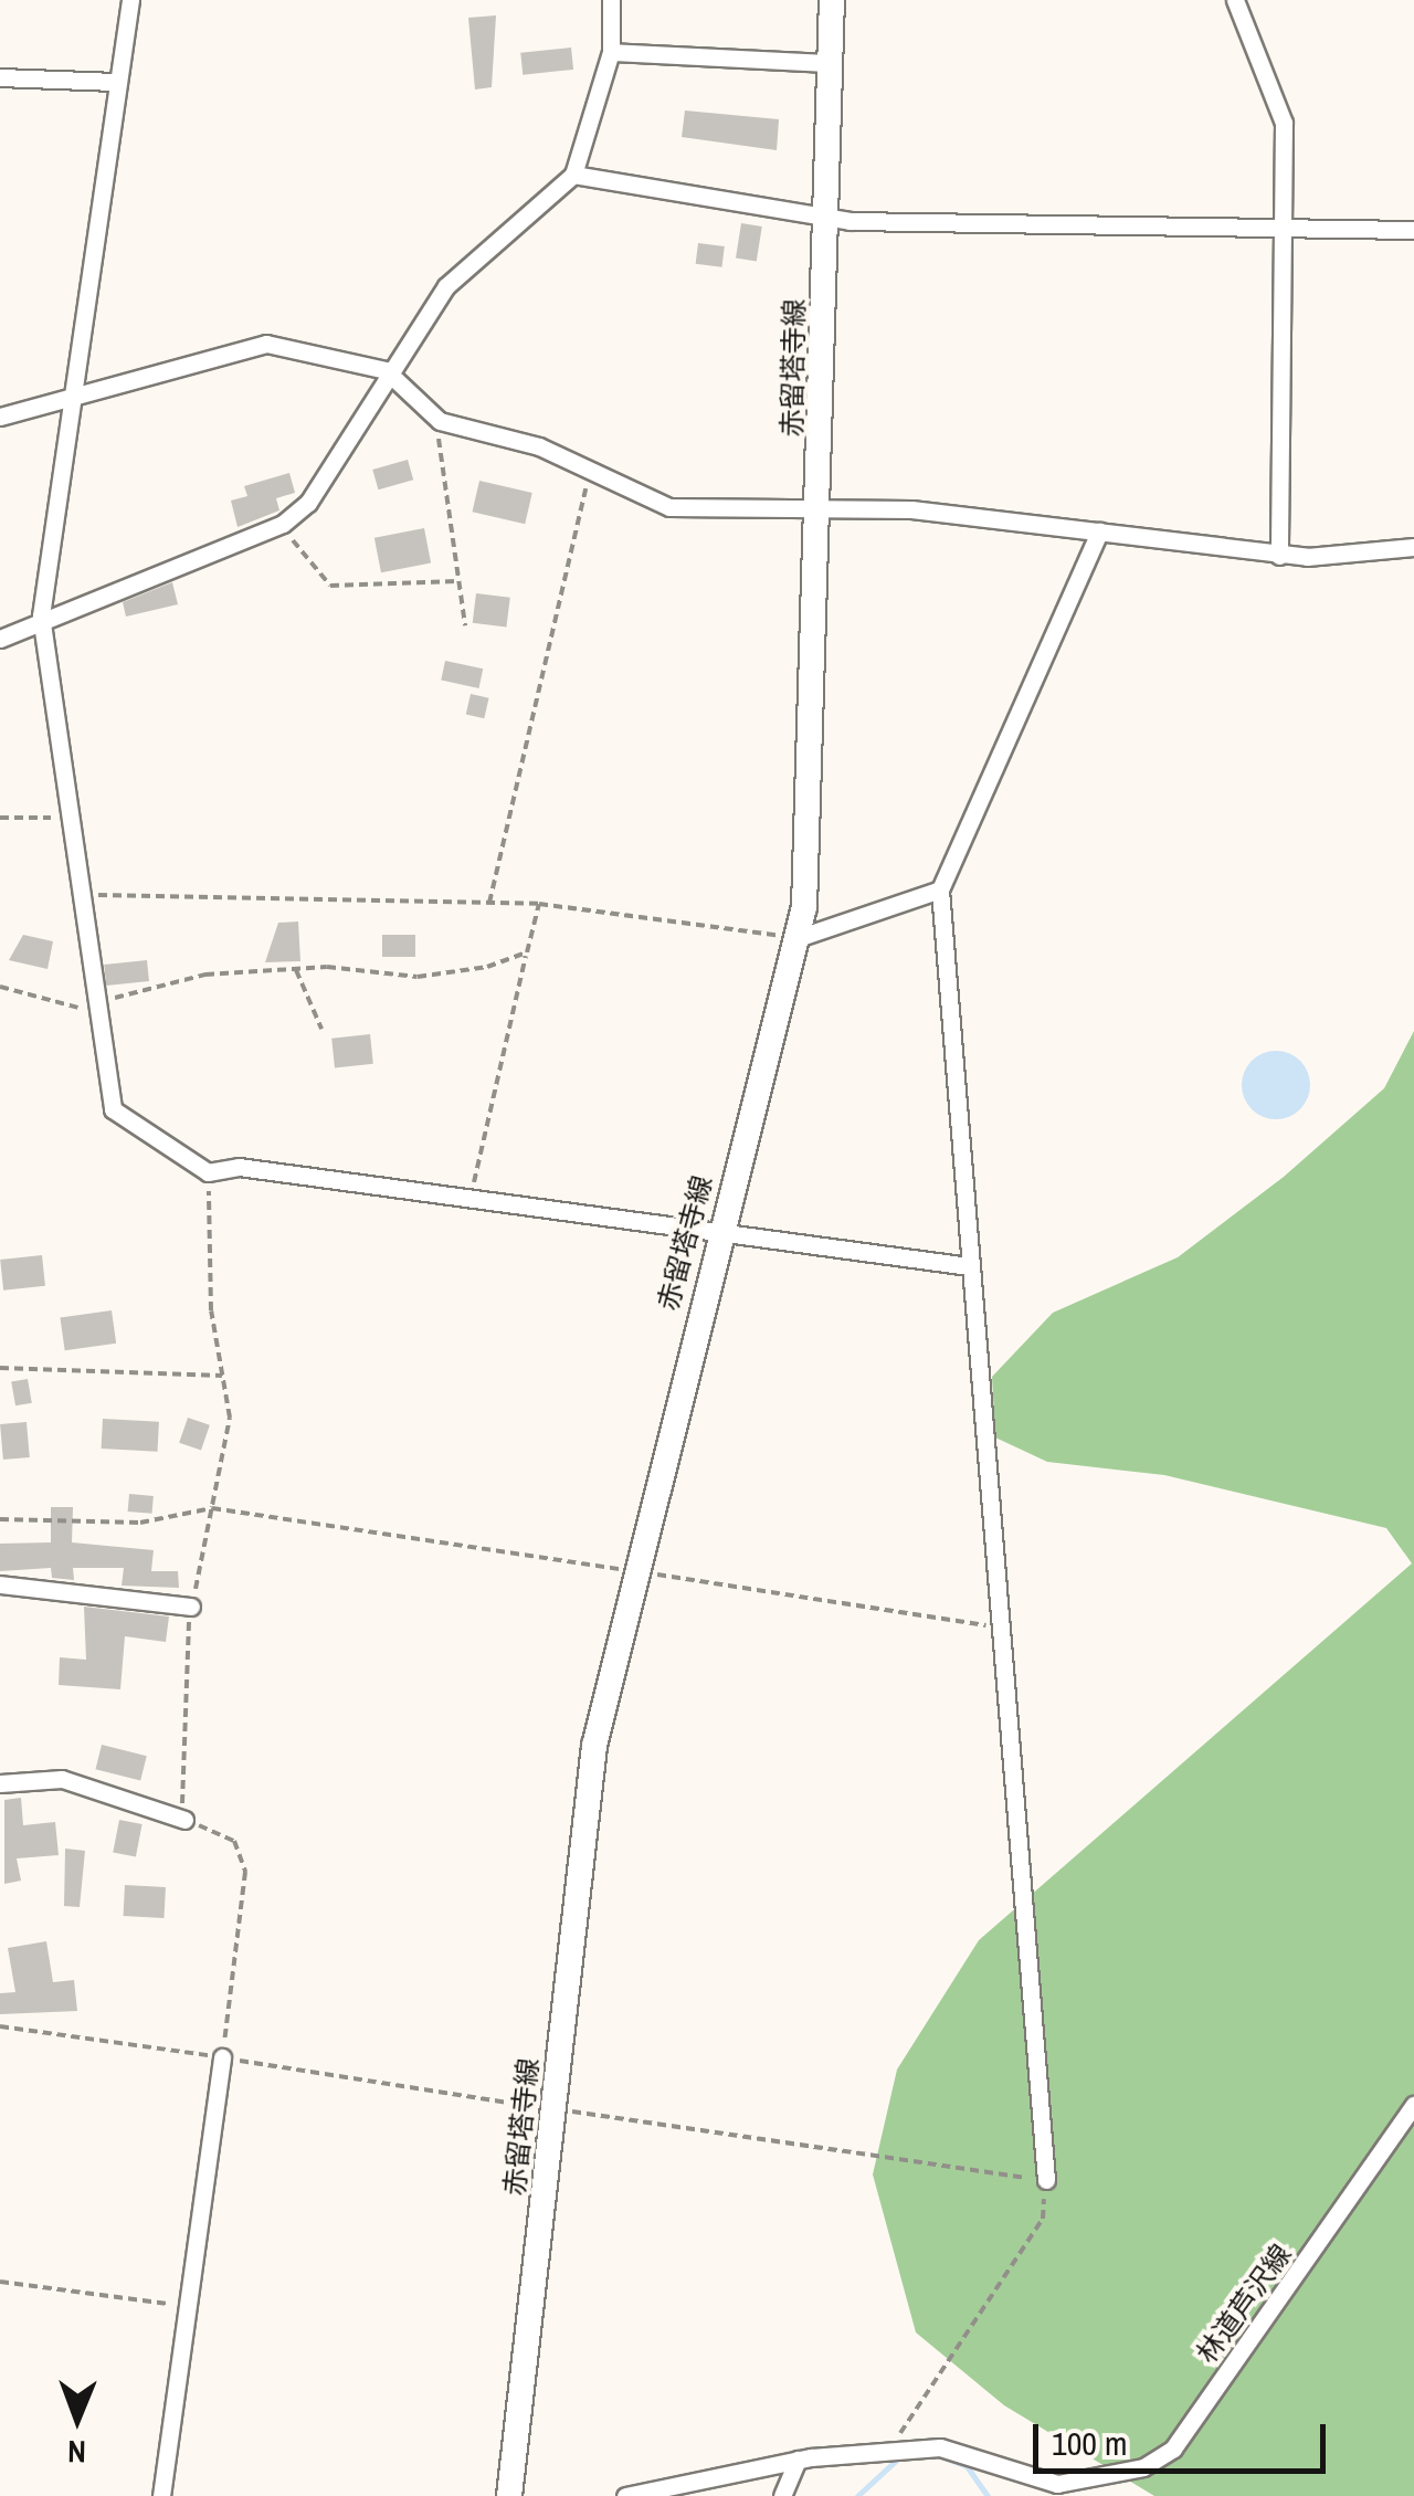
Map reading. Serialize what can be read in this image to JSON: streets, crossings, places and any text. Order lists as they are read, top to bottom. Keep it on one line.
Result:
{"streets":{"main road":["赤留塔寺線"],"street":["林道芦沢線"]},"scale_bar":"100 m","north":"bottom"}
